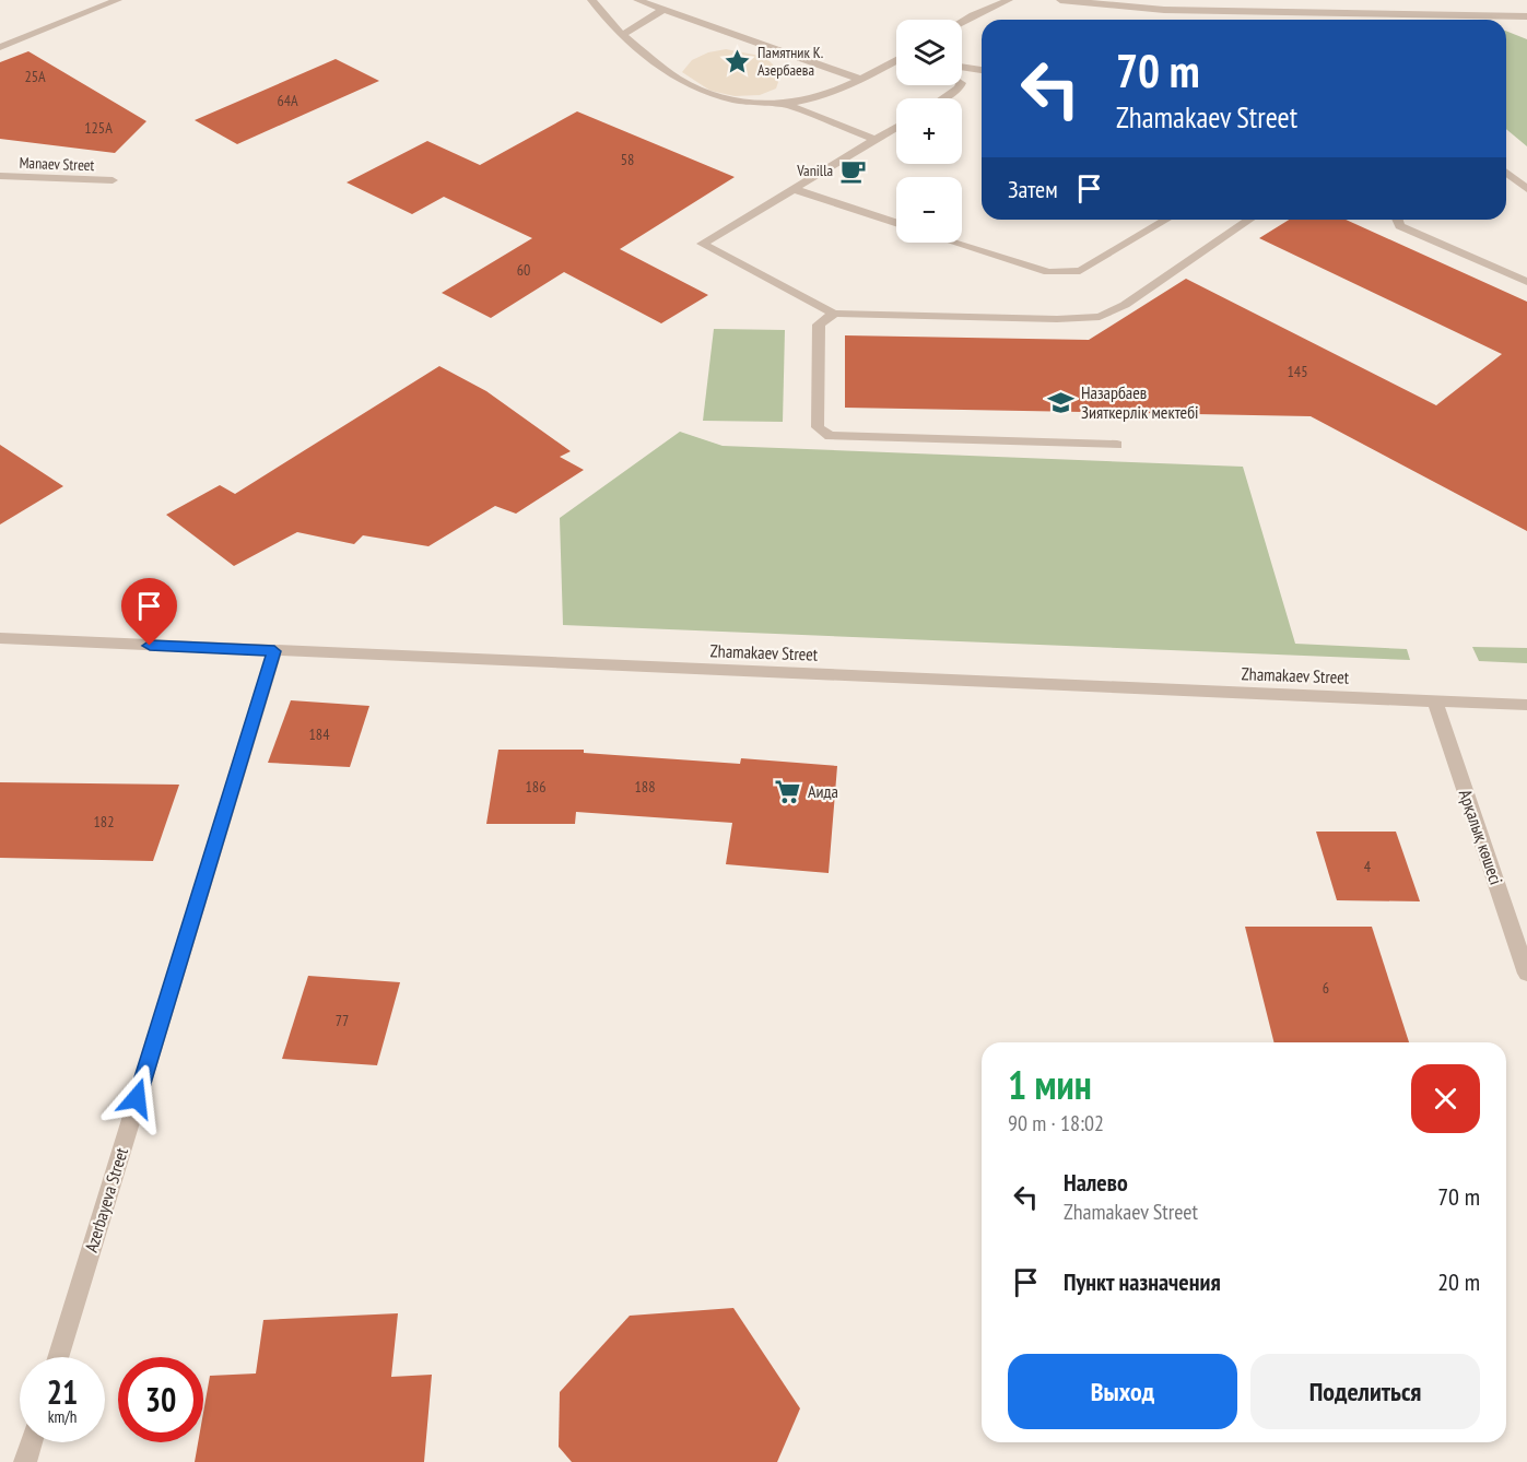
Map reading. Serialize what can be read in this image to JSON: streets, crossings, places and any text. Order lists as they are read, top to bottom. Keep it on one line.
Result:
{"streets":{"street":["Manaev Street","Zhamakaev Street","Арқалық көшесі","Azerbayeva Street"]},"crossings":[["Zhamakaev Street","Арқалық көшесі"],["Zhamakaev Street","Azerbayeva Street"]],"places":{"place":["Памятник К. Азербаева"],"cafe":["Vanilla"],"school or university":["Назарбаев Зияткерлік мектебі"],"supermarket":["Аида"]},"house_numbers":["25А","64А","125А","58","60","145","184","186","188","182","4","6","77"],"page":{"map_buttons":["+","−"],"turn":["70 m","Zhamakaev Street"],"then":"Затем","heading":["1 мин","90 m · 18:02"],"list":[{"name":"Налево","note":"Zhamakaev Street","value":"70 m"},{"name":"Пункт назначения","value":"20 m"}],"buttons":["Выход","Поделиться"],"speed":"21 km/h","limit":"30"}}
